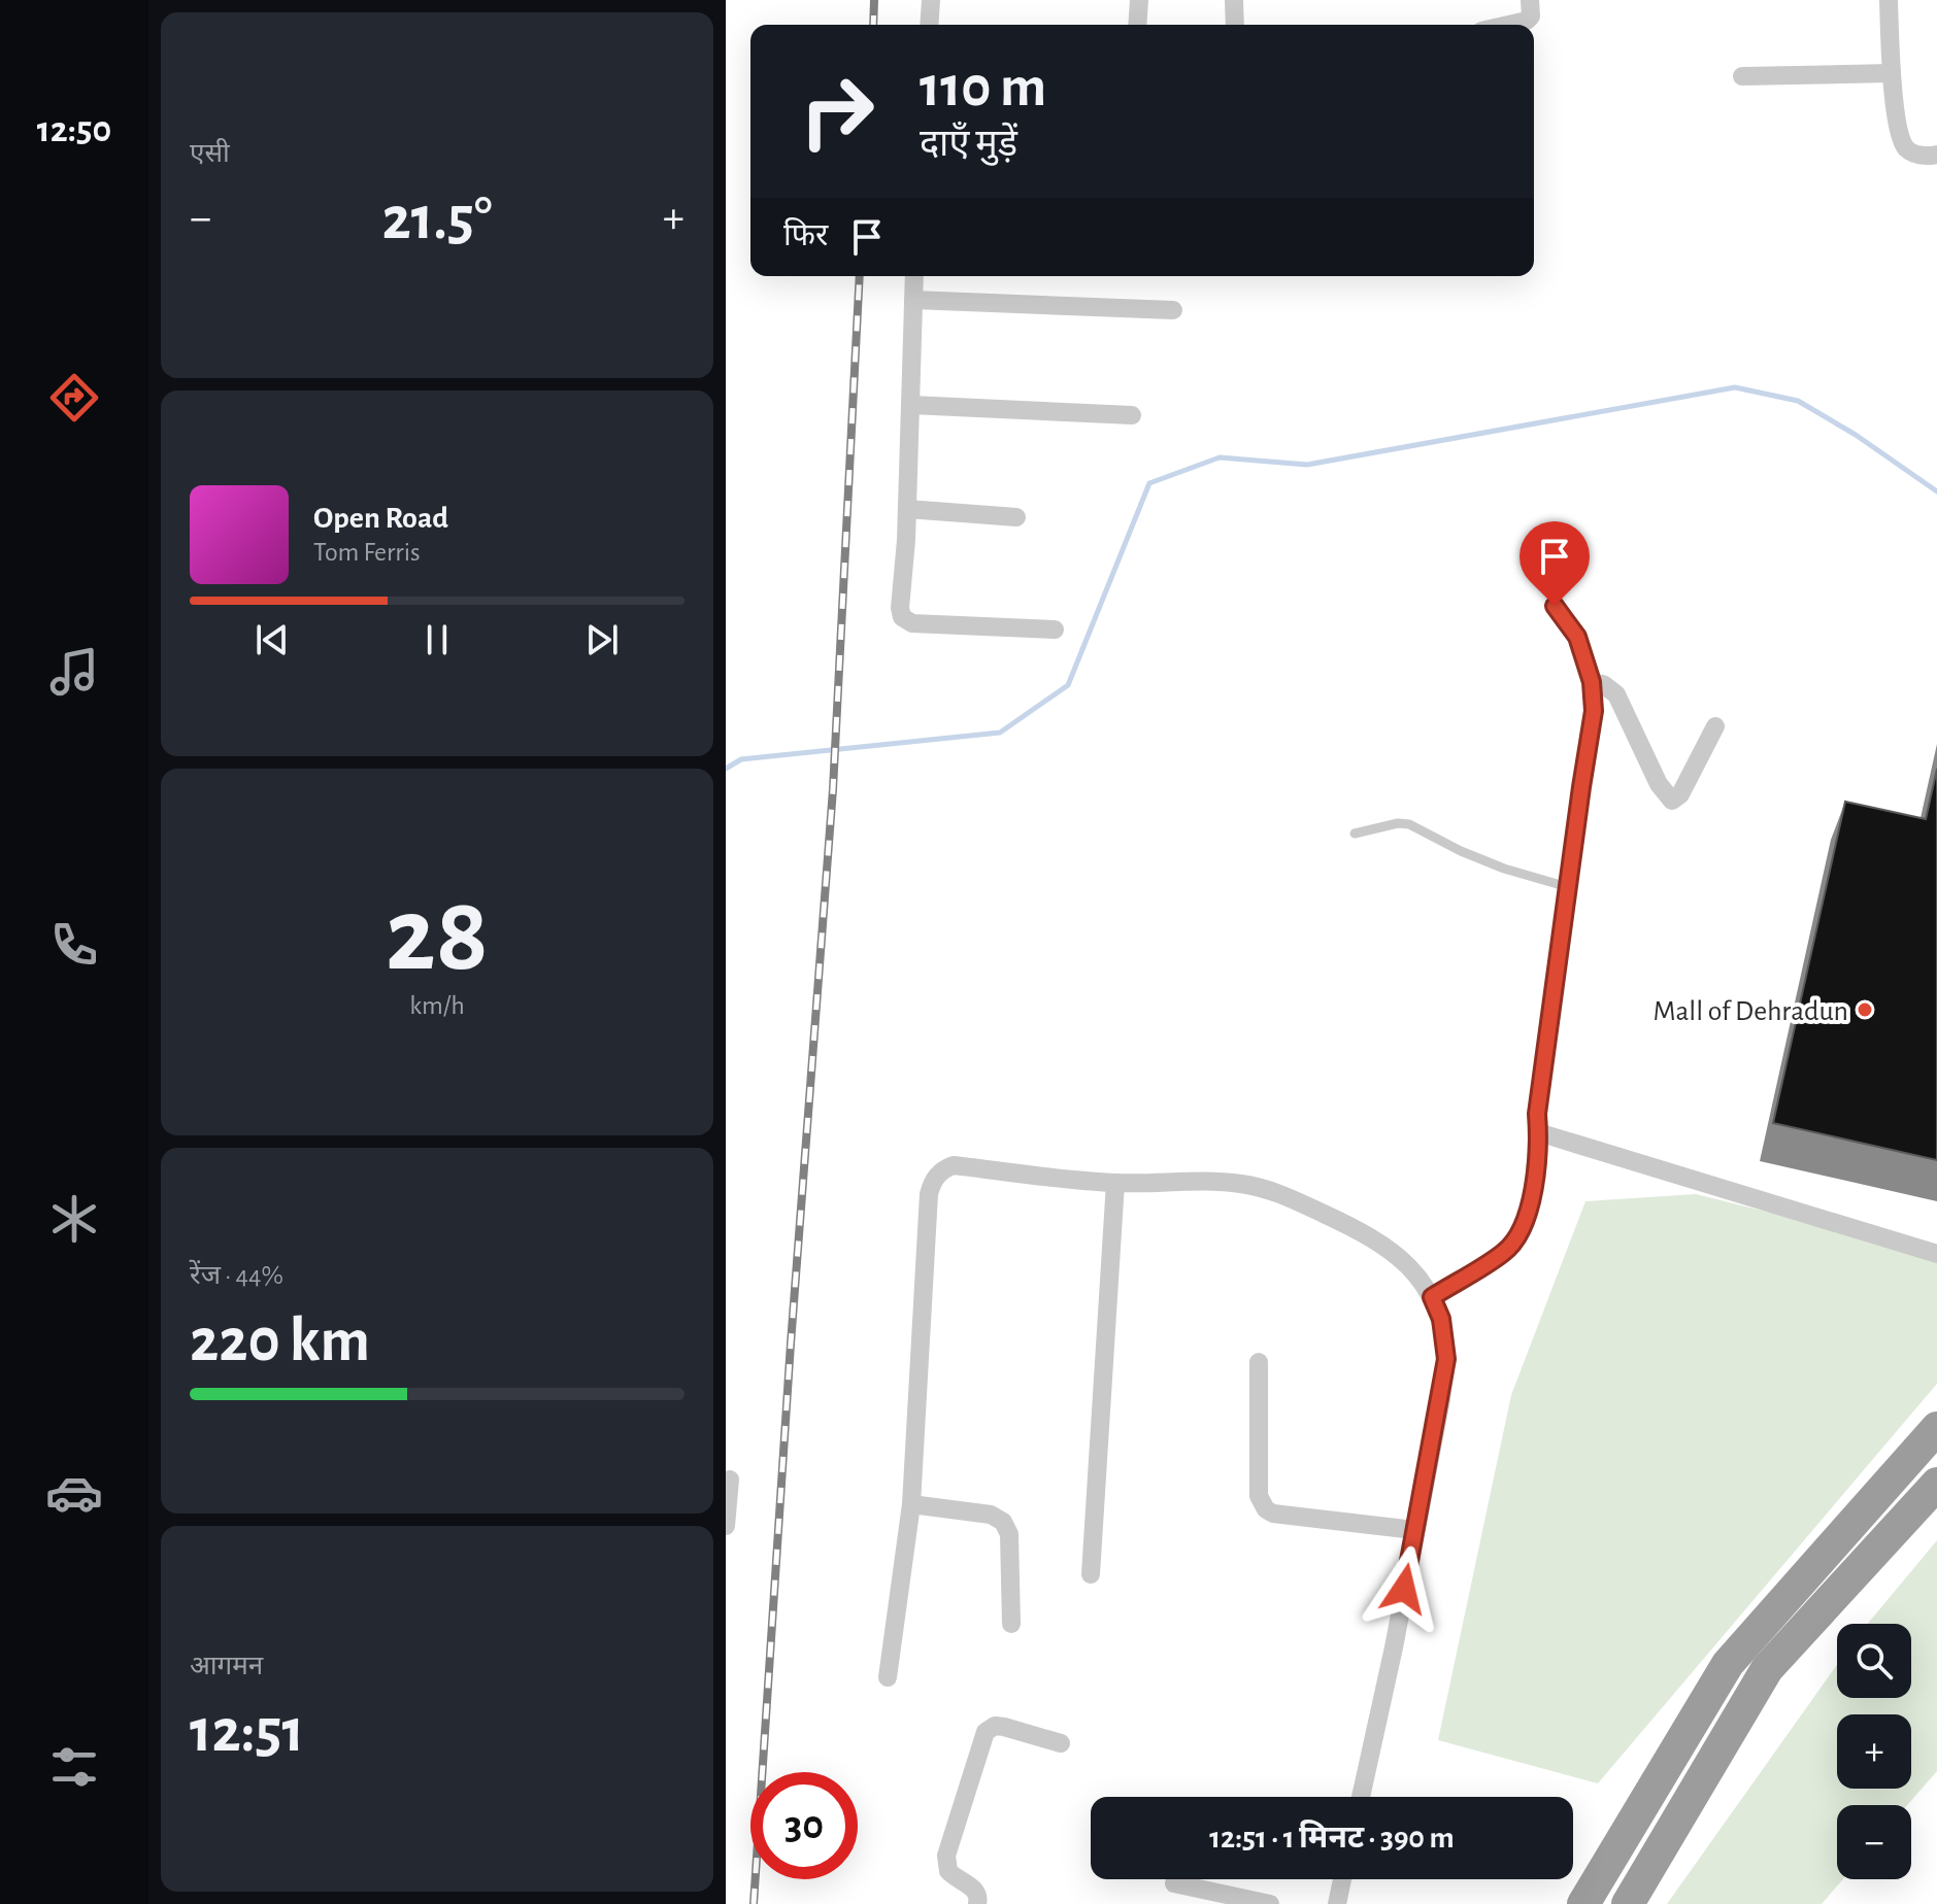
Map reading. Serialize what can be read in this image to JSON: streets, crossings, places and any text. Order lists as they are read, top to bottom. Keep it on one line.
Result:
{"places":["Mall of Dehradun"],"page":{"tabs":"12:50","tile":["एसी",["28","km/h"],["रेंज · 44%","220 km"],["आगमन","12:51"]],"turn":["110 m","दाएँ मुड़ें"],"heat":["−","21.5°","+"],"then":"फिर","song":["Open Road","Tom Ferris"],"map_buttons":["+","−"],"limit":"30","trip":"12:51 · 1 मिनट · 390 m"}}
